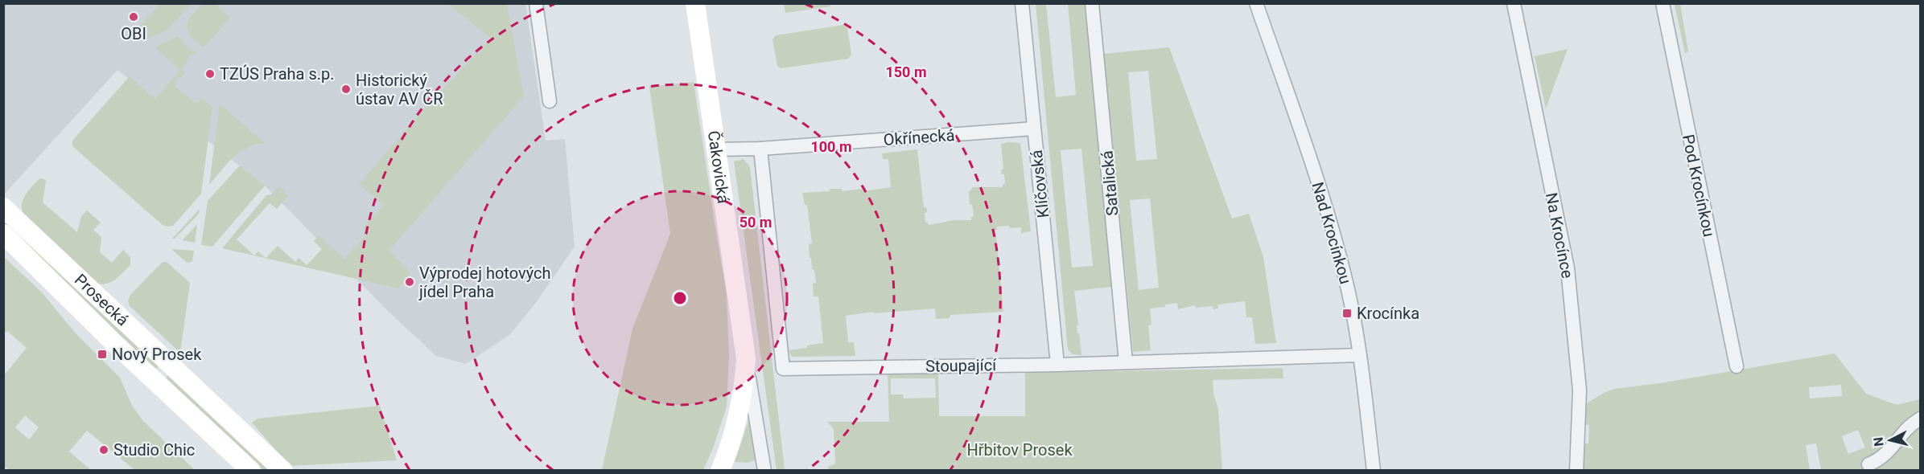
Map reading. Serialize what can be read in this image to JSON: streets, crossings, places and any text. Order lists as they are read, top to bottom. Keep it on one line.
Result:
{"streets":{"main road":["Čakovická","Prosecká"],"street":["Okřínecká","Satalická","Klíčovská","Pod Krocínkou","Nad Krocínkou","Na Krocínce","Stoupající"]},"crossings":[["Okřínecká","Čakovická"],["Okřínecká","Klíčovská"],["Okřínecká","Stoupající"],["Satalická","Stoupající"],["Klíčovská","Stoupající"],["Nad Krocínkou","Stoupající"]],"parks":["Hřbitov Prosek"],"places":{"other":["OBI","TZÚS Praha s.p.","Historický ústav AV ČR","Výprodej hotových jídel Praha","Studio Chic"],"transit":["Krocínka","Nový Prosek"]},"north":"left","rings":["150 m","100 m","50 m"]}
